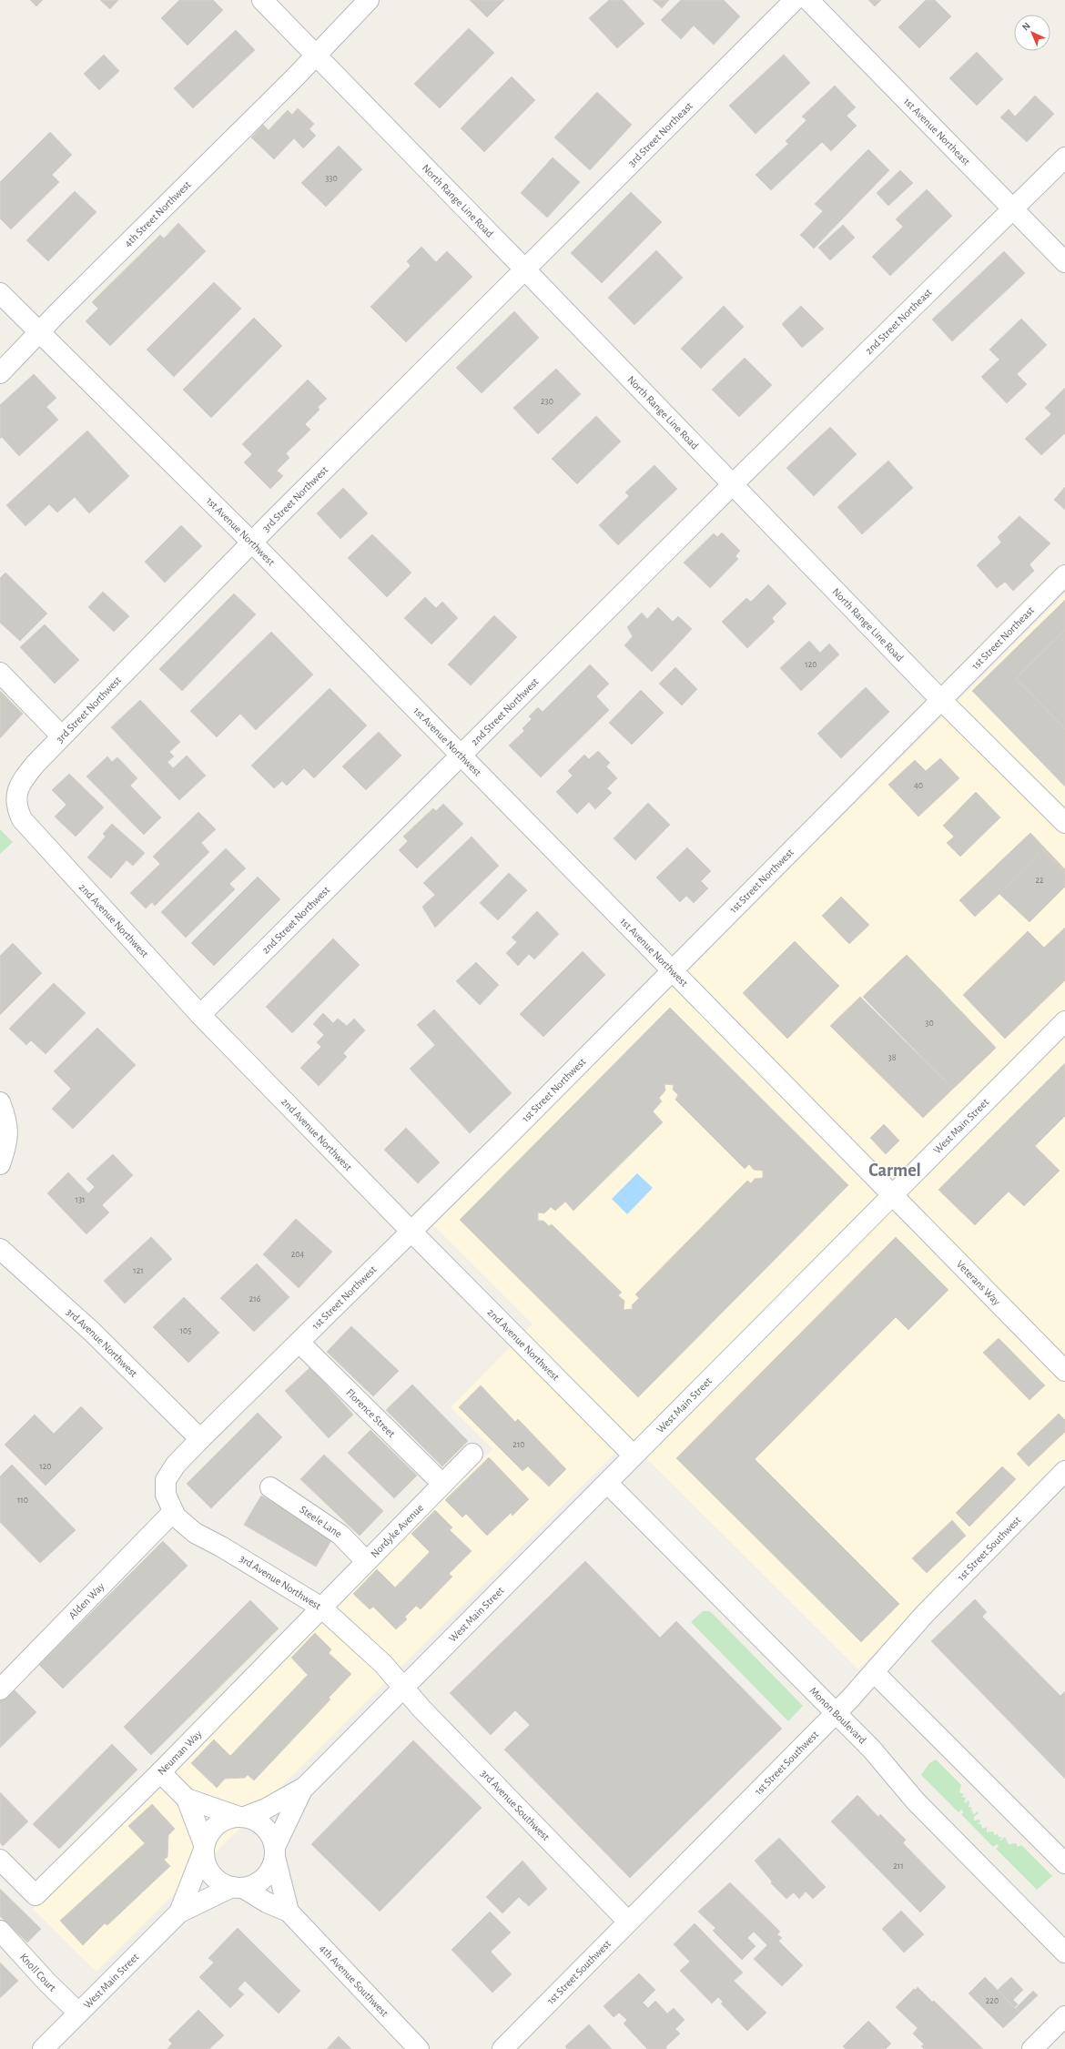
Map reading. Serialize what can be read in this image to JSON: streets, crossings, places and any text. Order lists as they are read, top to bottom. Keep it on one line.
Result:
{"streets":{"street":["1st Avenue Northeast","3rd Street Northeast","North Range Line Road","4th Street Northwest","2nd Street Northeast","3rd Street Northwest","1st Avenue Northwest","1st Street Northeast","2nd Street Northwest","1st Street Northwest","2nd Avenue Northwest","West Main Street","Veterans Way","3rd Avenue Northwest","Florence Street","Steele Lane","Nordyke Avenue","1st Street Southwest","Alden Way","Monon Boulevard","Neuman Way","3rd Avenue Southwest","Knoll Court","4th Avenue Southwest"]},"crossings":[["1st Avenue Northeast","2nd Street Northeast"],["3rd Street Northeast","North Range Line Road"],["3rd Street Northeast","3rd Street Northwest"],["North Range Line Road","4th Street Northwest"],["North Range Line Road","2nd Street Northeast"],["North Range Line Road","3rd Street Northwest"],["North Range Line Road","1st Street Northeast"],["North Range Line Road","2nd Street Northwest"],["North Range Line Road","1st Street Northwest"],["4th Street Northwest","1st Avenue Northwest"],["2nd Street Northeast","2nd Street Northwest"],["3rd Street Northwest","1st Avenue Northwest"],["3rd Street Northwest","2nd Avenue Northwest"],["1st Avenue Northwest","2nd Street Northwest"],["1st Avenue Northwest","1st Street Northwest"],["1st Avenue Northwest","West Main Street"],["1st Avenue Northwest","Veterans Way"],["1st Street Northeast","1st Street Northwest"],["2nd Street Northwest","2nd Avenue Northwest"],["1st Street Northwest","2nd Avenue Northwest"],["1st Street Northwest","3rd Avenue Northwest"],["1st Street Northwest","Florence Street"],["2nd Avenue Northwest","West Main Street"],["West Main Street","Veterans Way"],["West Main Street","3rd Avenue Northwest"],["West Main Street","Monon Boulevard"],["West Main Street","3rd Avenue Southwest"],["West Main Street","Knoll Court"],["West Main Street","4th Avenue Southwest"],["3rd Avenue Northwest","Nordyke Avenue"],["3rd Avenue Northwest","Alden Way"],["3rd Avenue Northwest","Neuman Way"],["3rd Avenue Northwest","3rd Avenue Southwest"],["Florence Street","Nordyke Avenue"],["Steele Lane","Nordyke Avenue"],["Nordyke Avenue","Neuman Way"],["1st Street Southwest","Monon Boulevard"],["1st Street Southwest","3rd Avenue Southwest"]],"districts":["Carmel"],"house_numbers":["330","230","120","40","22","30","38","131","204","121","216","105","210","120","110","211","220"],"north":"top left"}
